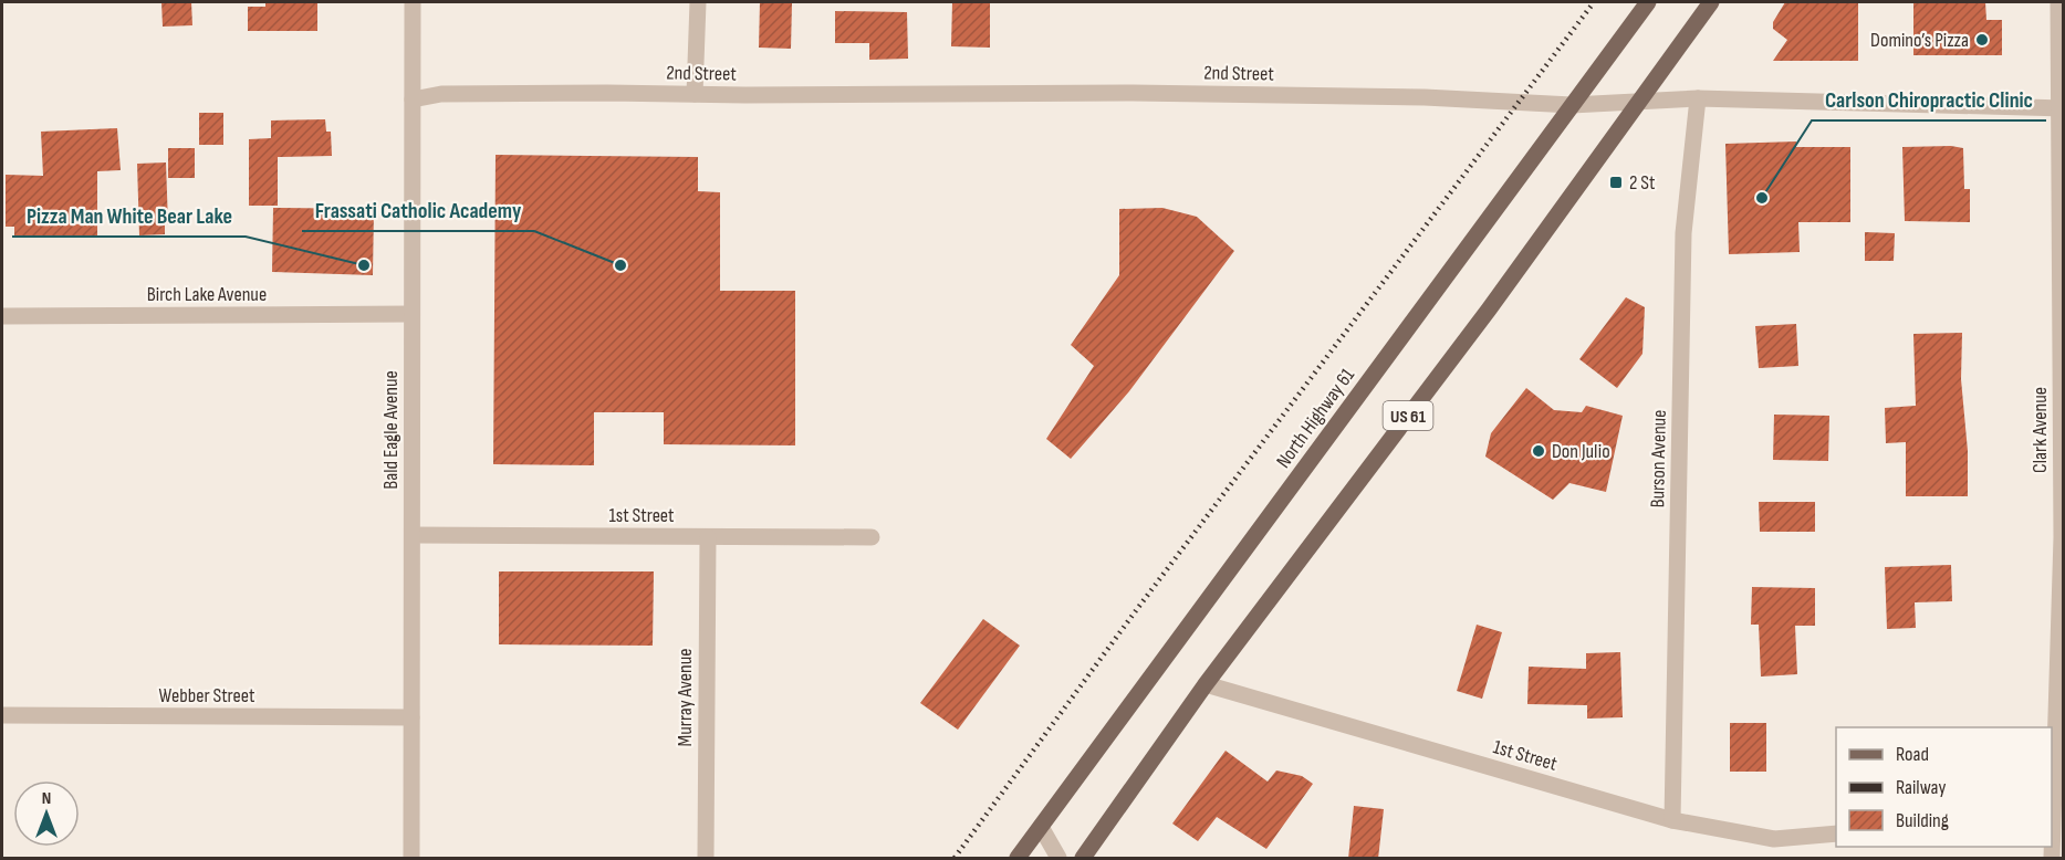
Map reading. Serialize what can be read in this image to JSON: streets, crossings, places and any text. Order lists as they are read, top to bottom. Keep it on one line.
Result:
{"streets":{"main road":["US 61","North Highway 61"],"street":["2nd Street","Birch Lake Avenue","Bald Eagle Avenue","Clark Avenue","Burson Avenue","1st Street","Webber Street","Murray Avenue"]},"crossings":[["2nd Street","US 61"],["2nd Street","North Highway 61"],["2nd Street","Bald Eagle Avenue"],["2nd Street","Clark Avenue"],["2nd Street","Burson Avenue"],["Birch Lake Avenue","Bald Eagle Avenue"],["US 61","1st Street"],["Bald Eagle Avenue","1st Street"],["Bald Eagle Avenue","Webber Street"],["Burson Avenue","1st Street"],["1st Street","Murray Avenue"]],"places":{"other":["Domino’s Pizza","Carlson Chiropractic Clinic","Pizza Man White Bear Lake","Frassati Catholic Academy","Don Julio"],"transit":["2 St"]},"legend":["Road","Railway","Building"],"north":"top"}
